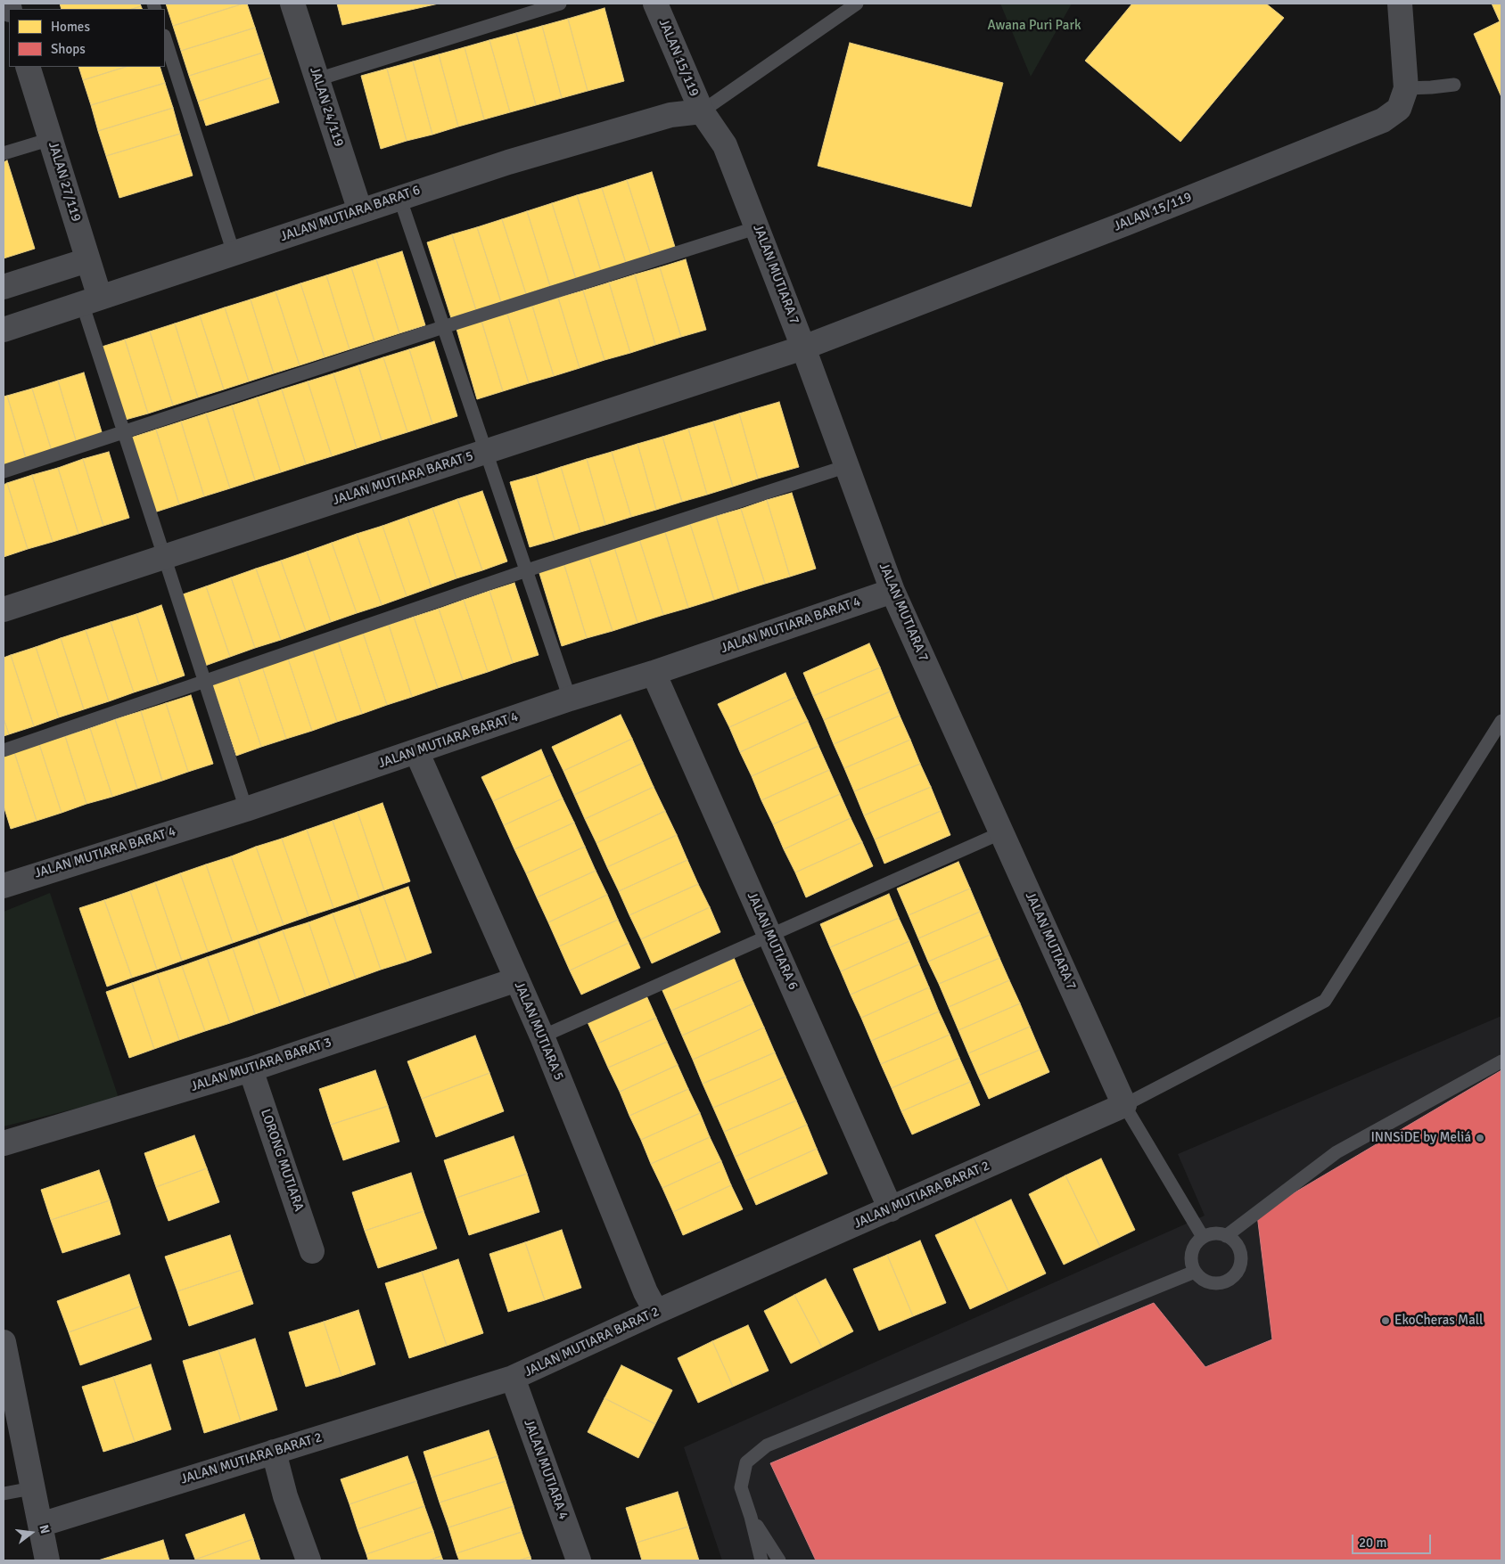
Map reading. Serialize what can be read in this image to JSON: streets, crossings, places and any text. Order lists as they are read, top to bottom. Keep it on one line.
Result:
{"streets":{"street":["JALAN 15/119","JALAN 24/119","JALAN 27/119","JALAN MUTIARA BARAT 6","JALAN MUTIARA 7","JALAN MUTIARA BARAT 5","JALAN MUTIARA BARAT 4","JALAN MUTIARA 6","JALAN MUTIARA 5","JALAN MUTIARA BARAT 3","LORONG MUTIARA","JALAN MUTIARA BARAT 2","JALAN MUTIARA 4"]},"crossings":[["JALAN 15/119","JALAN MUTIARA BARAT 6"],["JALAN 15/119","JALAN MUTIARA 7"],["JALAN 15/119","JALAN MUTIARA BARAT 5"],["JALAN 24/119","JALAN MUTIARA BARAT 6"],["JALAN 27/119","JALAN MUTIARA BARAT 6"],["JALAN MUTIARA BARAT 6","JALAN MUTIARA 7"],["JALAN MUTIARA 7","JALAN MUTIARA BARAT 5"],["JALAN MUTIARA 7","JALAN MUTIARA BARAT 4"],["JALAN MUTIARA 7","JALAN MUTIARA BARAT 2"],["JALAN MUTIARA BARAT 4","JALAN MUTIARA 6"],["JALAN MUTIARA BARAT 4","JALAN MUTIARA 5"],["JALAN MUTIARA 6","JALAN MUTIARA BARAT 2"],["JALAN MUTIARA 5","JALAN MUTIARA BARAT 3"],["JALAN MUTIARA 5","JALAN MUTIARA BARAT 2"],["JALAN MUTIARA BARAT 3","LORONG MUTIARA"],["JALAN MUTIARA BARAT 2","JALAN MUTIARA 4"]],"parks":["Awana Puri Park"],"places":["INNSiDE by Meliá","EkoCheras Mall"],"legend":["Homes","Shops"],"scale_bar":"20 m","north":"right"}
